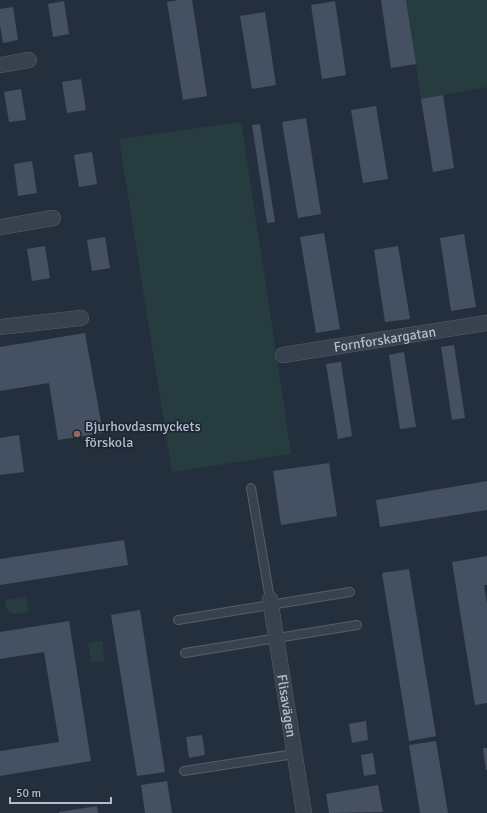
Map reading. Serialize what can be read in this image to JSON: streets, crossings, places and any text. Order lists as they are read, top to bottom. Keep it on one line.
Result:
{"streets":{"street":["Fornforskargatan","Flisavägen"]},"places":["Bjurhovdasmyckets förskola"],"scale_bar":"50 m"}
